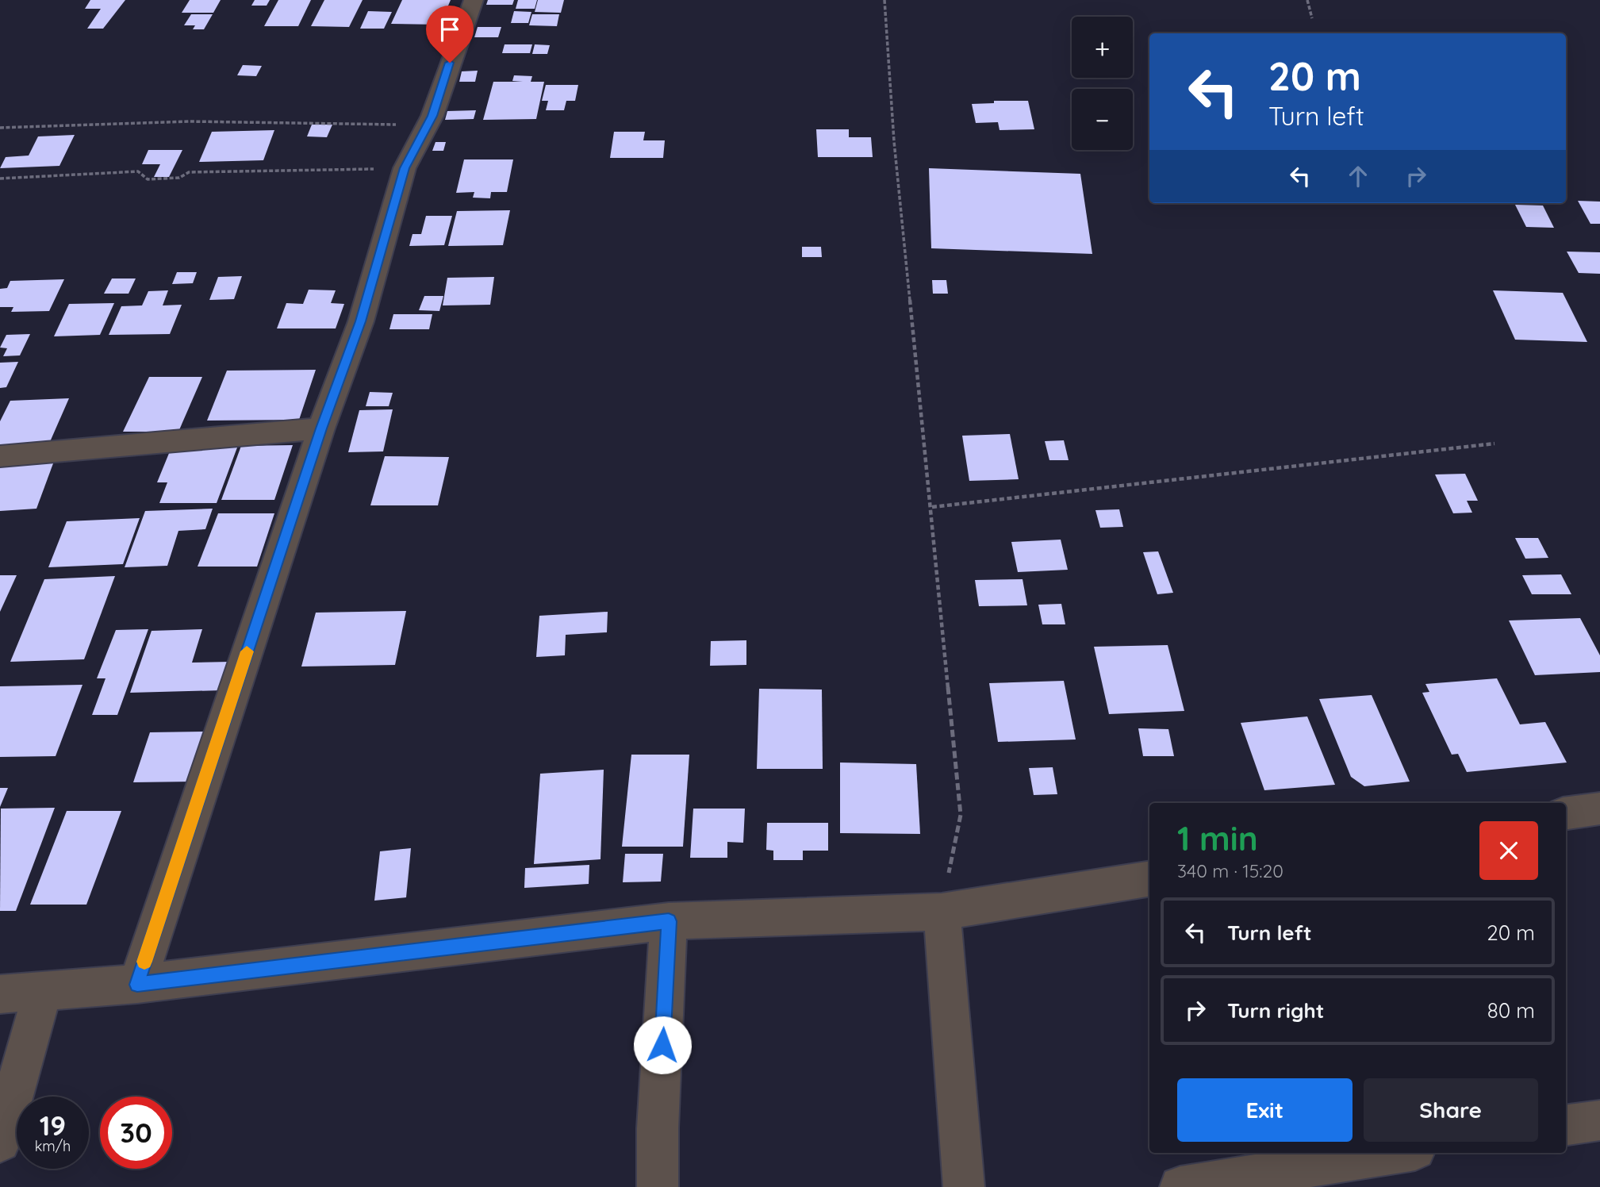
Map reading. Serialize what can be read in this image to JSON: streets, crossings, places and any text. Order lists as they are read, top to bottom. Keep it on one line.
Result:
{"page":{"map_buttons":["+","−"],"turn":["20 m","Turn left"],"heading":["1 min","340 m · 15:20"],"list":[{"name":"Turn left","value":"20 m"},{"name":"Turn right","value":"80 m"}],"buttons":["Exit","Share"],"speed":"19 km/h","limit":"30"}}
